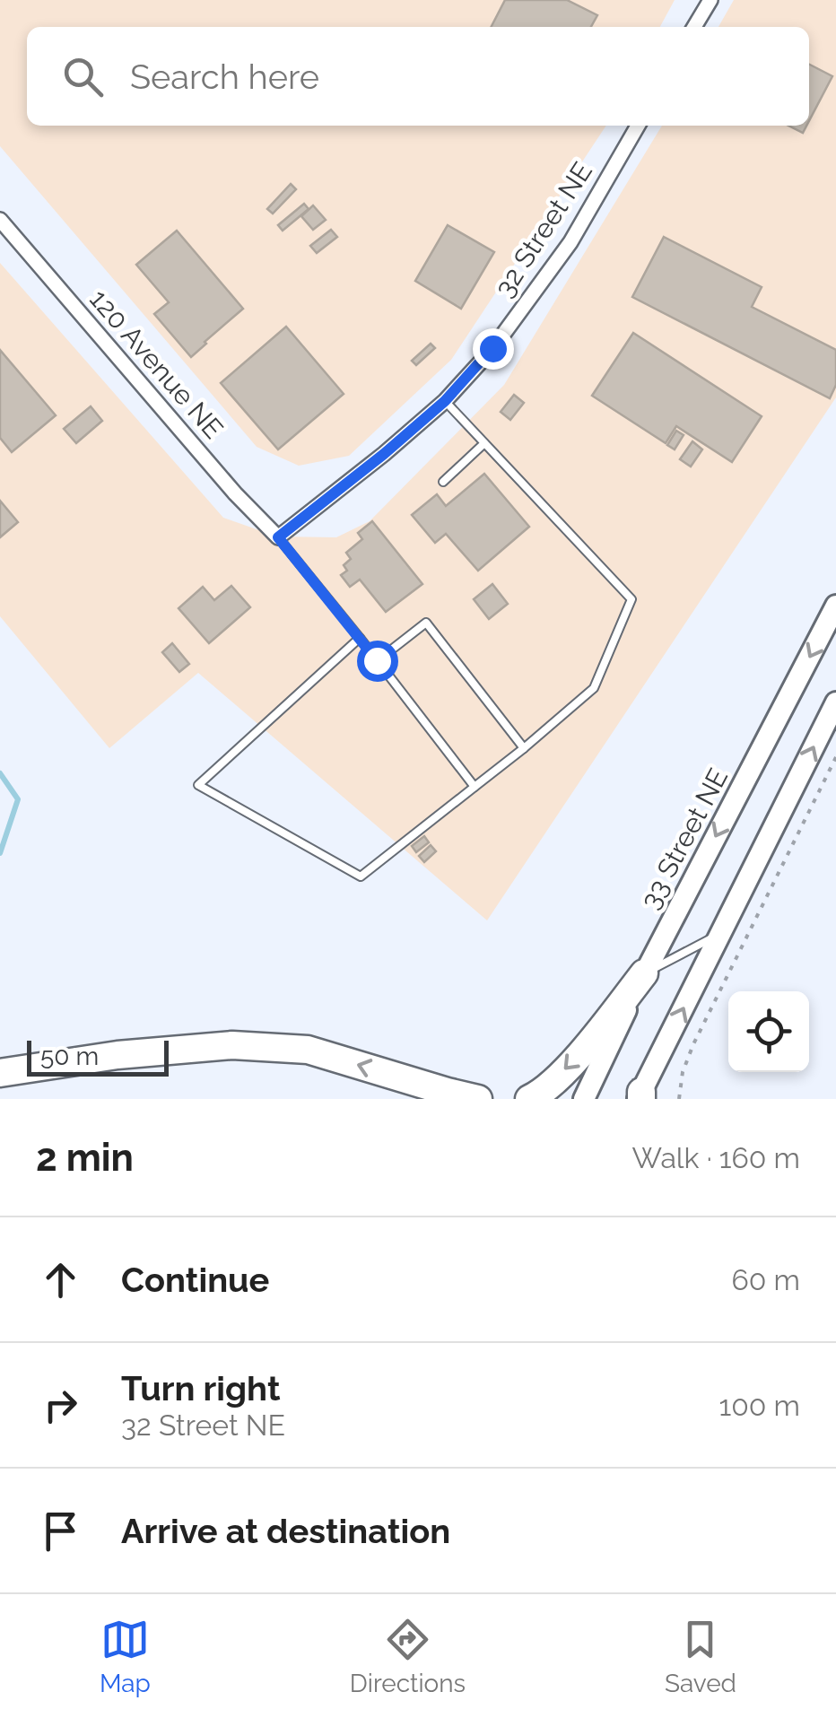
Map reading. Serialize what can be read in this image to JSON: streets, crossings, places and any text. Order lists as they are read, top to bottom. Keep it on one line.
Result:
{"streets":{"street":["32 Street NE","120 Avenue NE","33 Street NE"]},"crossings":[["32 Street NE","120 Avenue NE"]],"scale_bar":"50 m","page":{"search":"Search here","scale":"50 m","heading":["2 min","Walk · 160 m"],"list":[["Continue","60 m"],["Turn right","32 Street NE","100 m"],"Arrive at destination"],"nav":["Map","Directions","Saved"]}}
